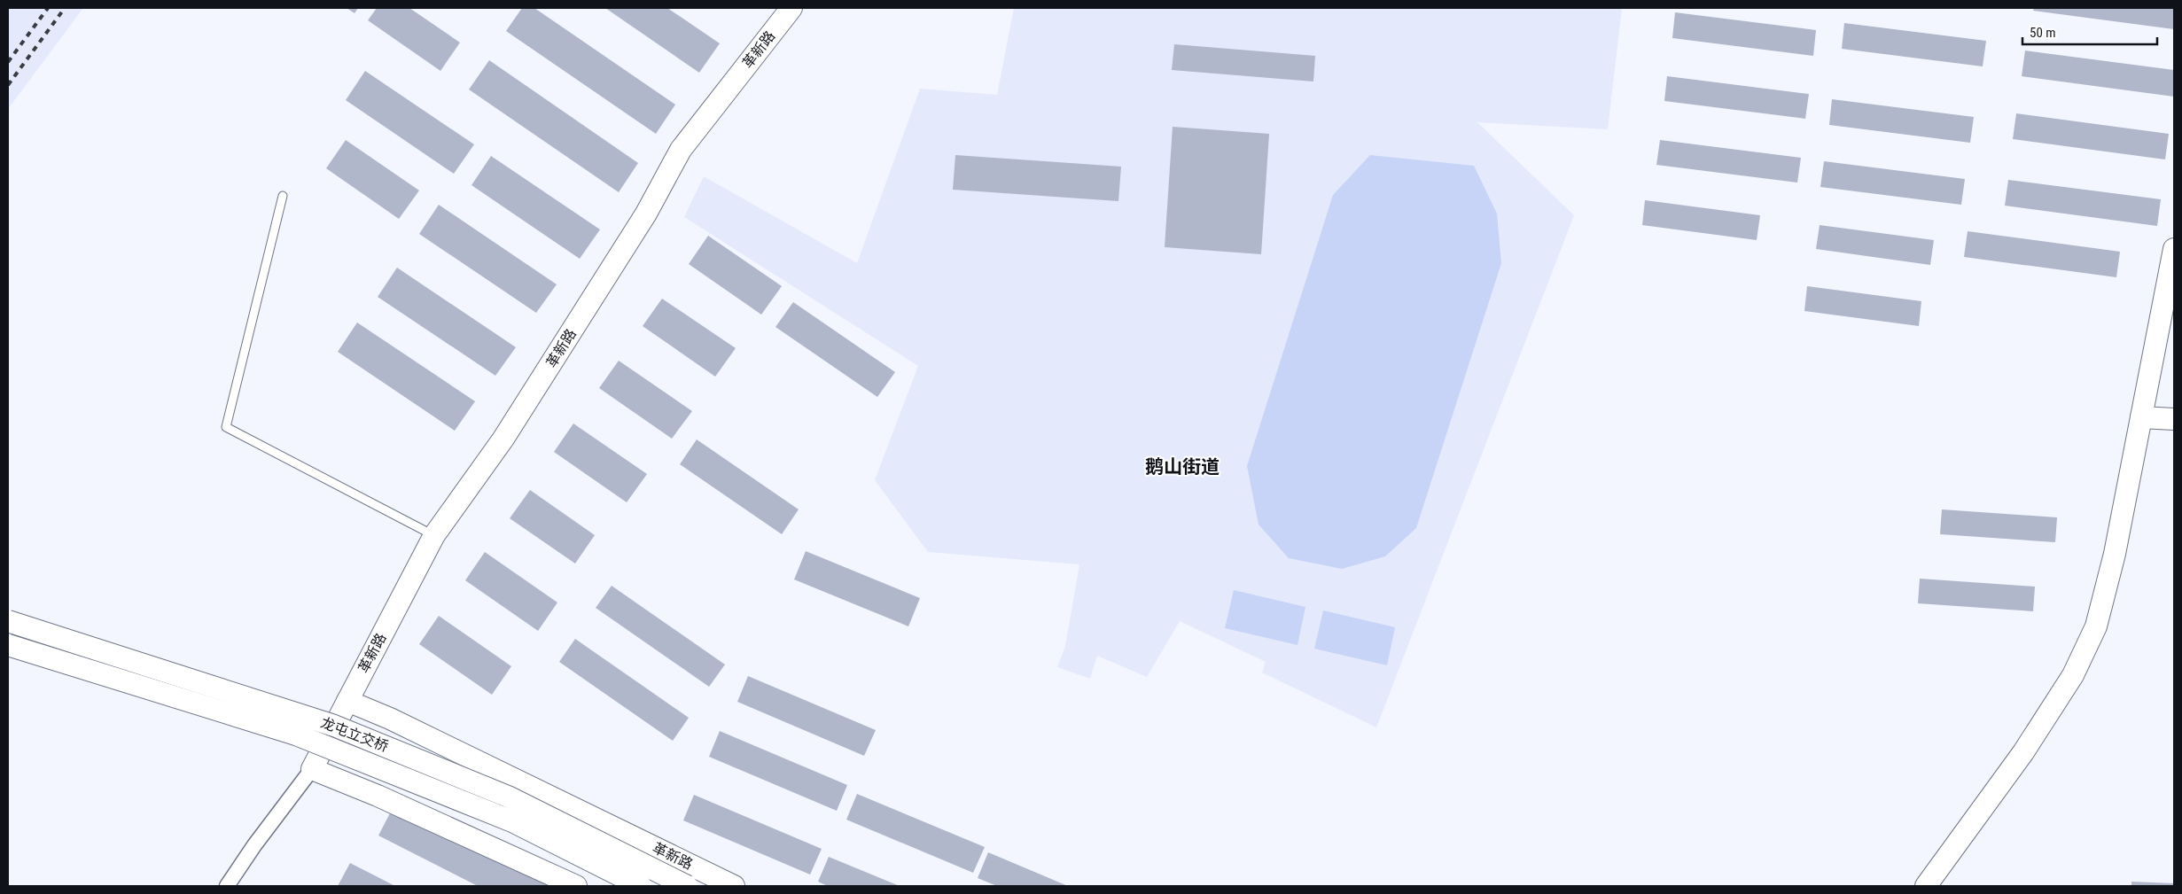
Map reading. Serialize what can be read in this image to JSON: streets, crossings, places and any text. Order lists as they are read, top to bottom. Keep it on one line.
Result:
{"streets":{"street":["革新路","龙屯立交桥"]},"districts":["鹅山街道"],"scale_bar":"50 m"}
